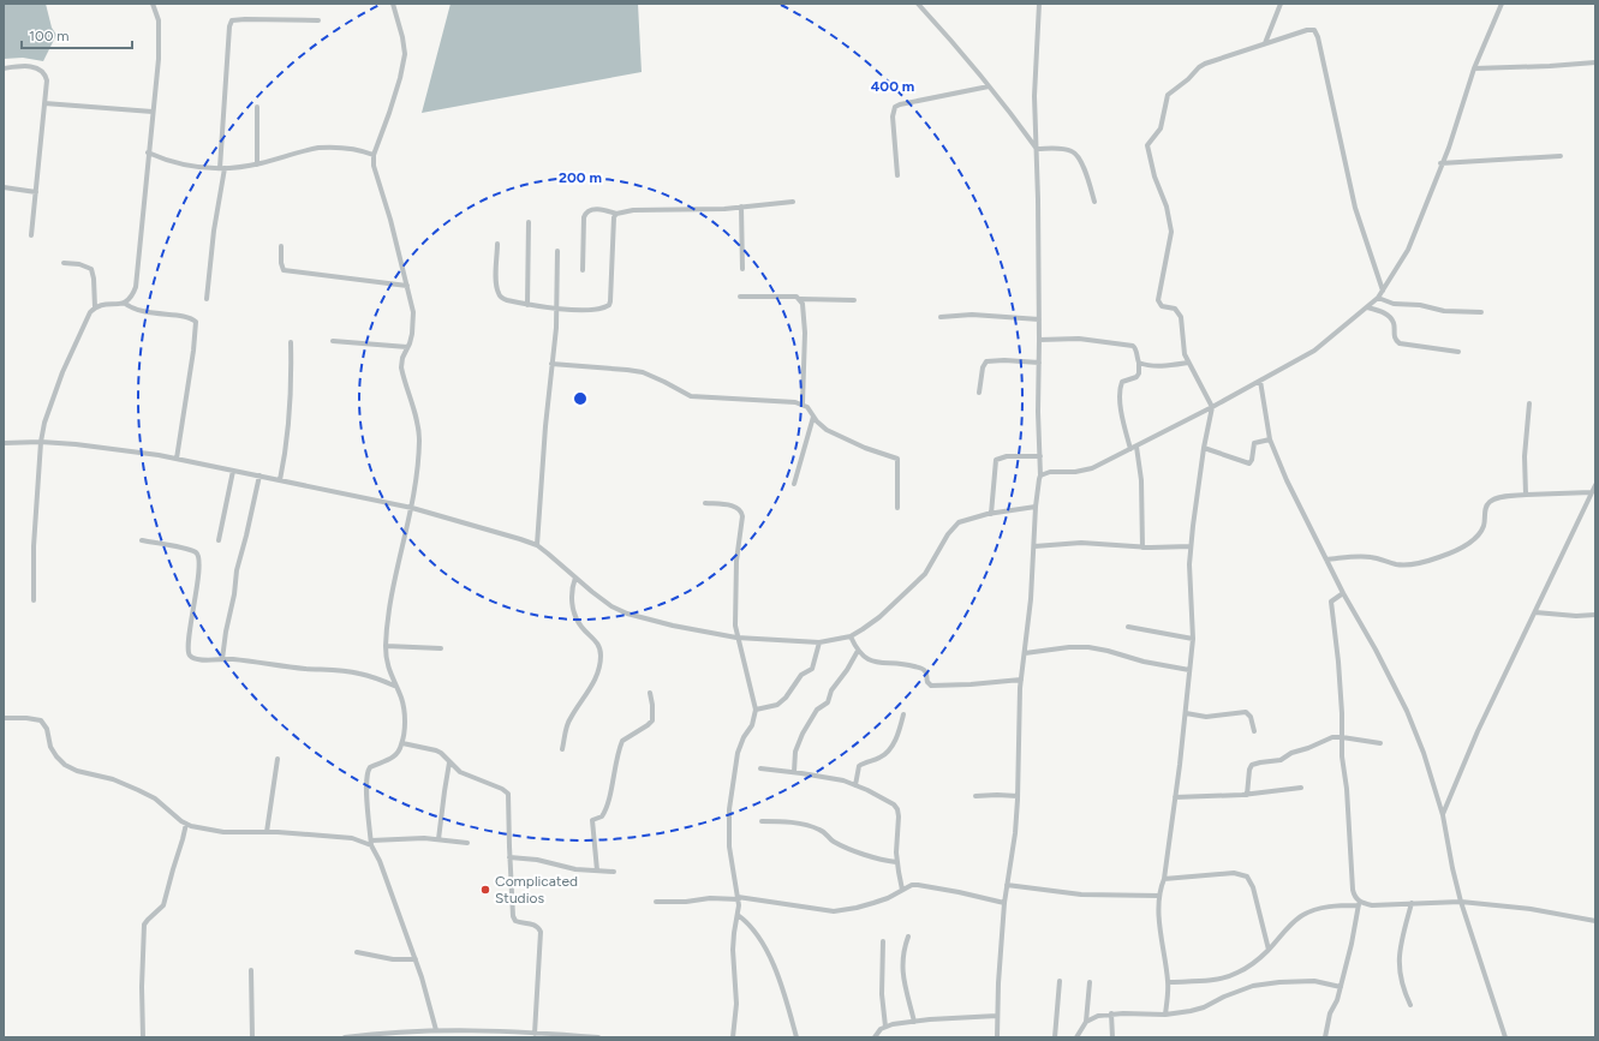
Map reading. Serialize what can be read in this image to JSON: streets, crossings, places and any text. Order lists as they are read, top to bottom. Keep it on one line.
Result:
{"places":["Complicated Studios"],"scale_bar":"100 m","rings":["400 m","200 m"]}
